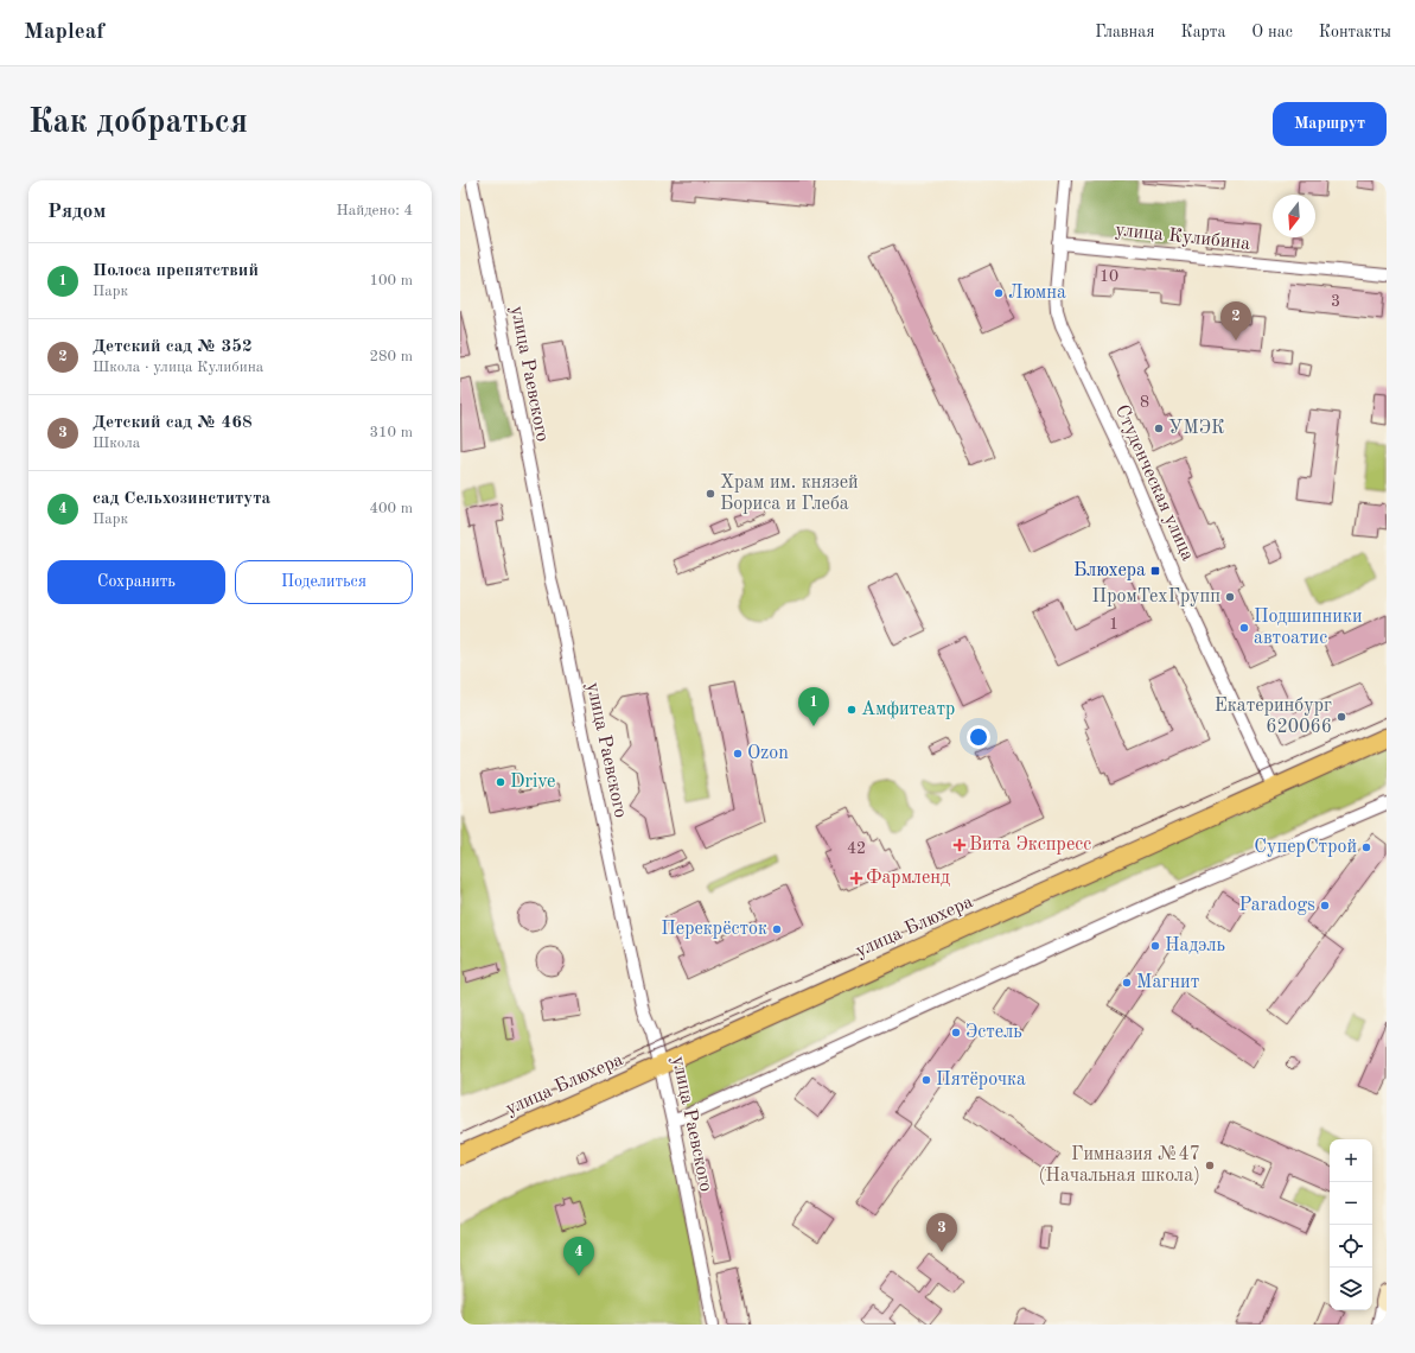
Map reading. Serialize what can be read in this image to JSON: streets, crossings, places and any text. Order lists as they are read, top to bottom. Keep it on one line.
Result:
{"streets":{"main road":["улица Блюхера"],"street":["улица Кулибина","улица Раевского","Студенческая улица"]},"crossings":[["улица Кулибина","Студенческая улица"],["улица Раевского","улица Блюхера"],["Студенческая улица","улица Блюхера"]],"places":{"other":["Люмна","УМЭК","Храм им. князей Бориса и Глеба","ПромТехГрупп","Подшипники автоатис","Амфитеатр","Екатеринбург 620066","Ozon","Drive","СуперСтрой","Paradogs","Перекрёсток","Надэль","Магнит","Эстель","Пятёрочка","Гимназия №47 (Начальная школа)"],"transit":["Блюхера"],"health":["Вита Экспресс","Фармленд"]},"house_numbers":["10","3","8","1","42"],"north":"bottom","page":{"header":"Mapleaf","nav":["Главная","Карта","О нас","Контакты"],"buttons":["Маршрут",["Сохранить","Поделиться"]],"title":"Как добраться","heading":["Рядом","Найдено: 4"],"list":[{"mark":"1","name":"Полоса препятствий","note":"Парк","value":"100 m"},{"mark":"2","name":"Детский сад № 352","note":"Школа · улица Кулибина","value":"280 m"},{"mark":"3","name":"Детский сад № 468","note":"Школа","value":"310 m"},{"mark":"4","name":"сад Сельхозинститута","note":"Парк","value":"400 m"}],"pins":["2","1","3","4"],"map_buttons":["+","−"]}}
